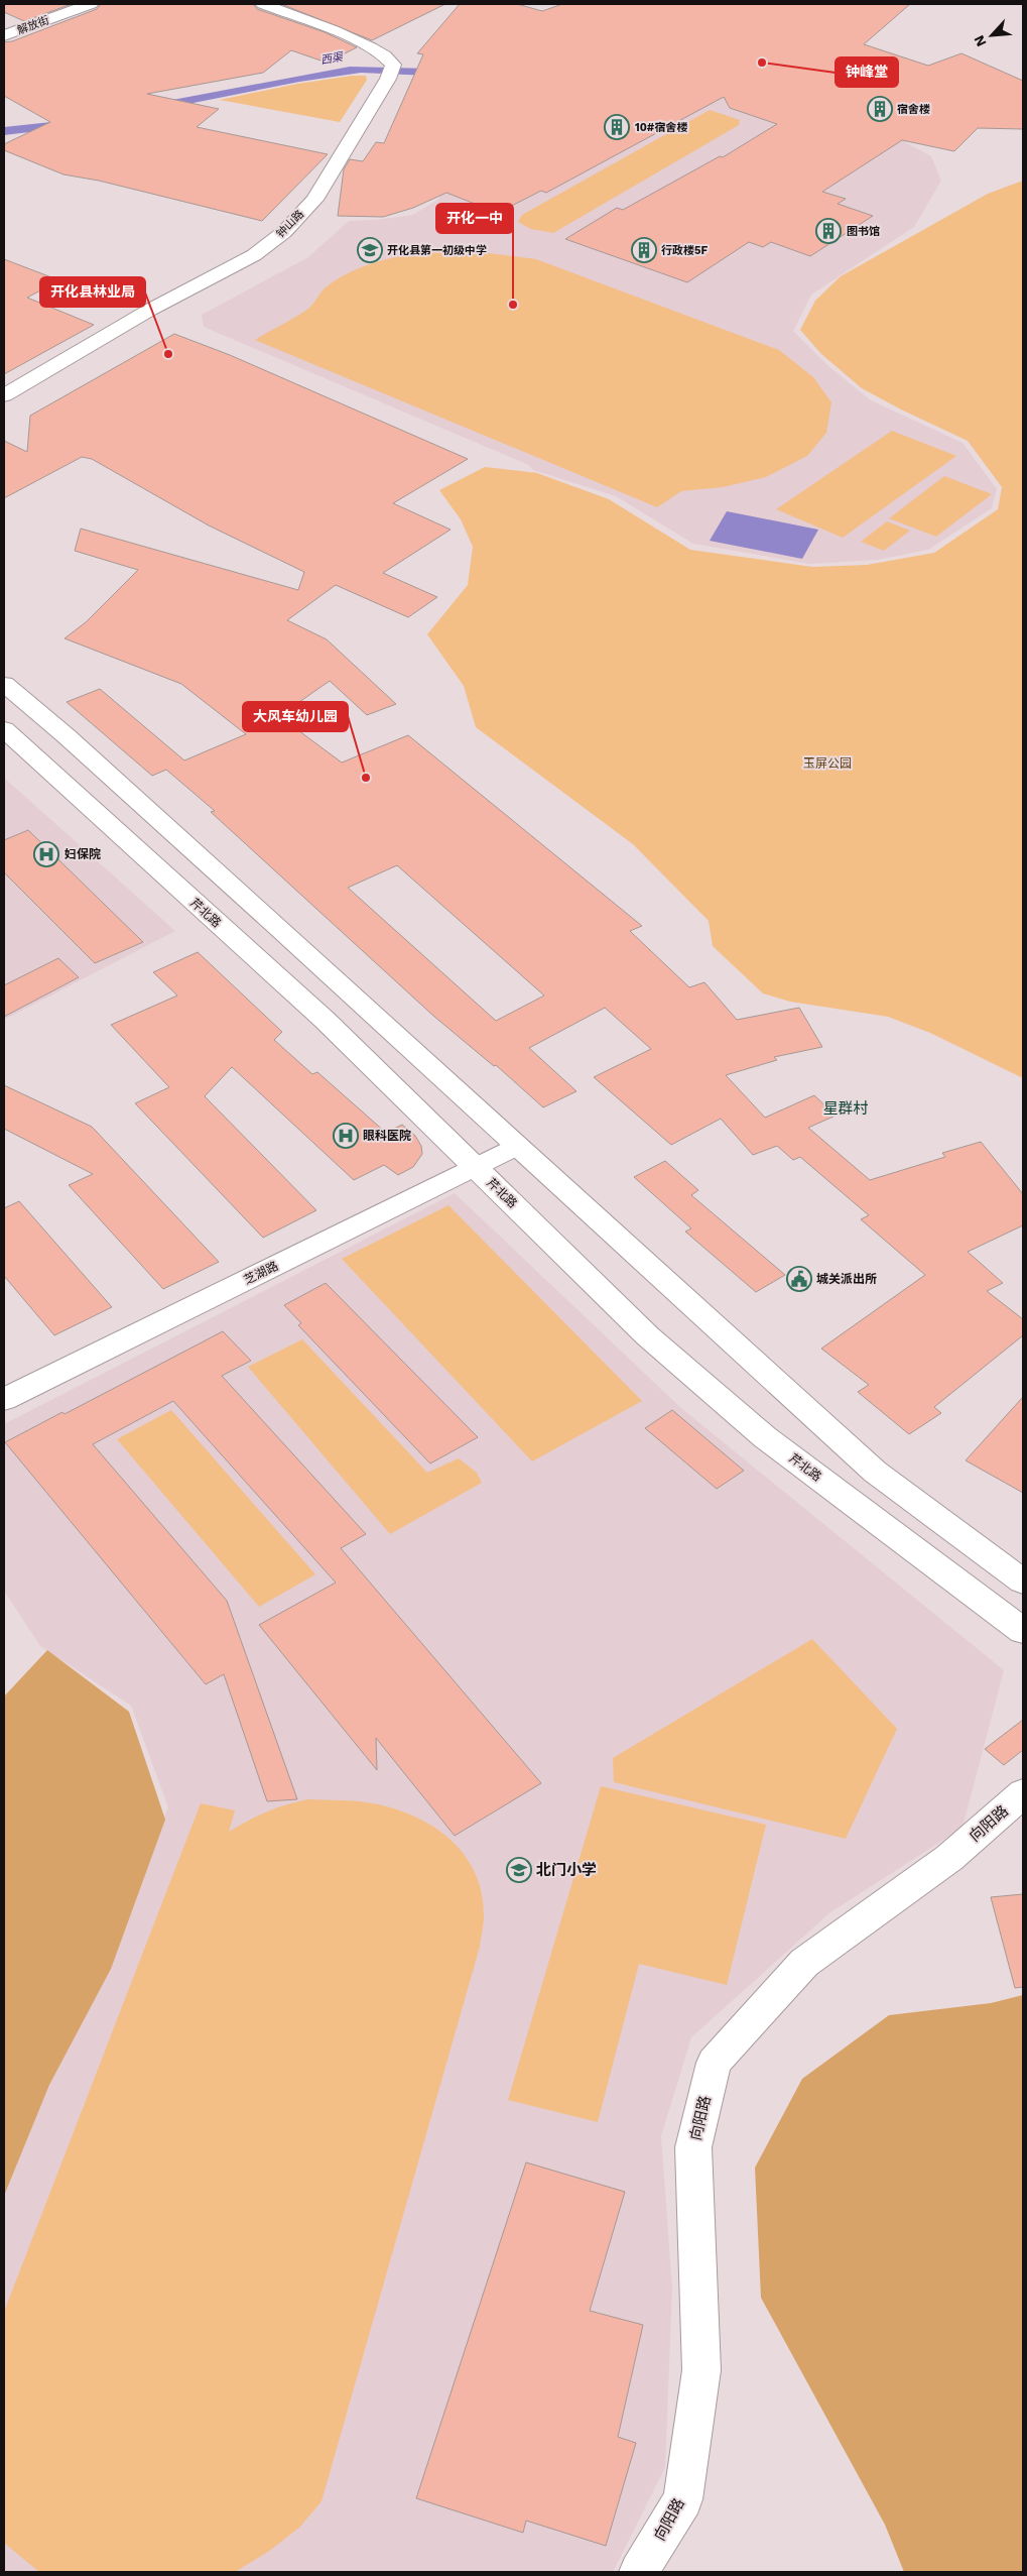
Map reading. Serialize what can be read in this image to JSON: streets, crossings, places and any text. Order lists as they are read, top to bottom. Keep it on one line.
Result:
{"streets":{"main road":["解放街","钟山路","芹北路","芝湖路","向阳路"]},"crossings":[["芹北路","芝湖路"]],"districts":["星群村"],"water":["西渠"],"parks":["玉屏公园"],"places":{"other":["钟峰堂","开化一中","开化县林业局","大风车幼儿园"],"building":["宿舍楼","10#宿舍楼","图书馆","行政楼5F"],"school or university":["开化县第一初级中学","北门小学"],"hospital":["妇保院","眼科医院"],"public building":["城关派出所"]},"north":"bottom left"}
